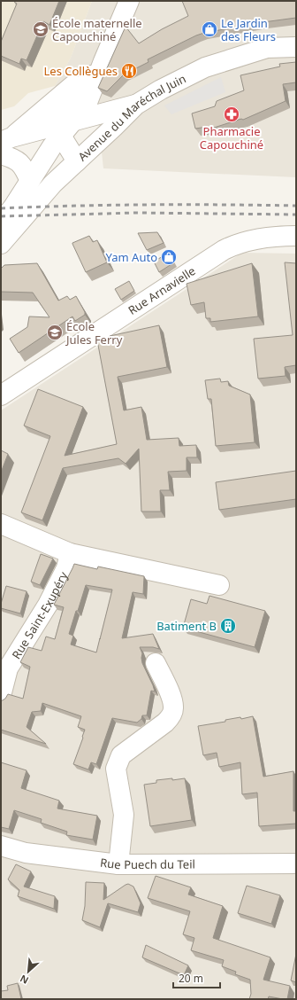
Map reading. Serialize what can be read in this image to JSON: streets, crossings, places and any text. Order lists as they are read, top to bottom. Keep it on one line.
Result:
{"streets":{"street":["Avenue du Maréchal Juin","Rue Arnavielle","Rue Saint-Exupéry","Rue Puech du Teil"]},"places":{"school or university":["École maternelle Capouchiné","École Jules Ferry"],"shop":["Le Jardin des Fleurs","Yam Auto"],"restaurant":["Les Collègues"],"pharmacy":["Pharmacie Capouchiné"],"building":["Batiment B"]},"scale_bar":"20 m","north":"bottom left"}
